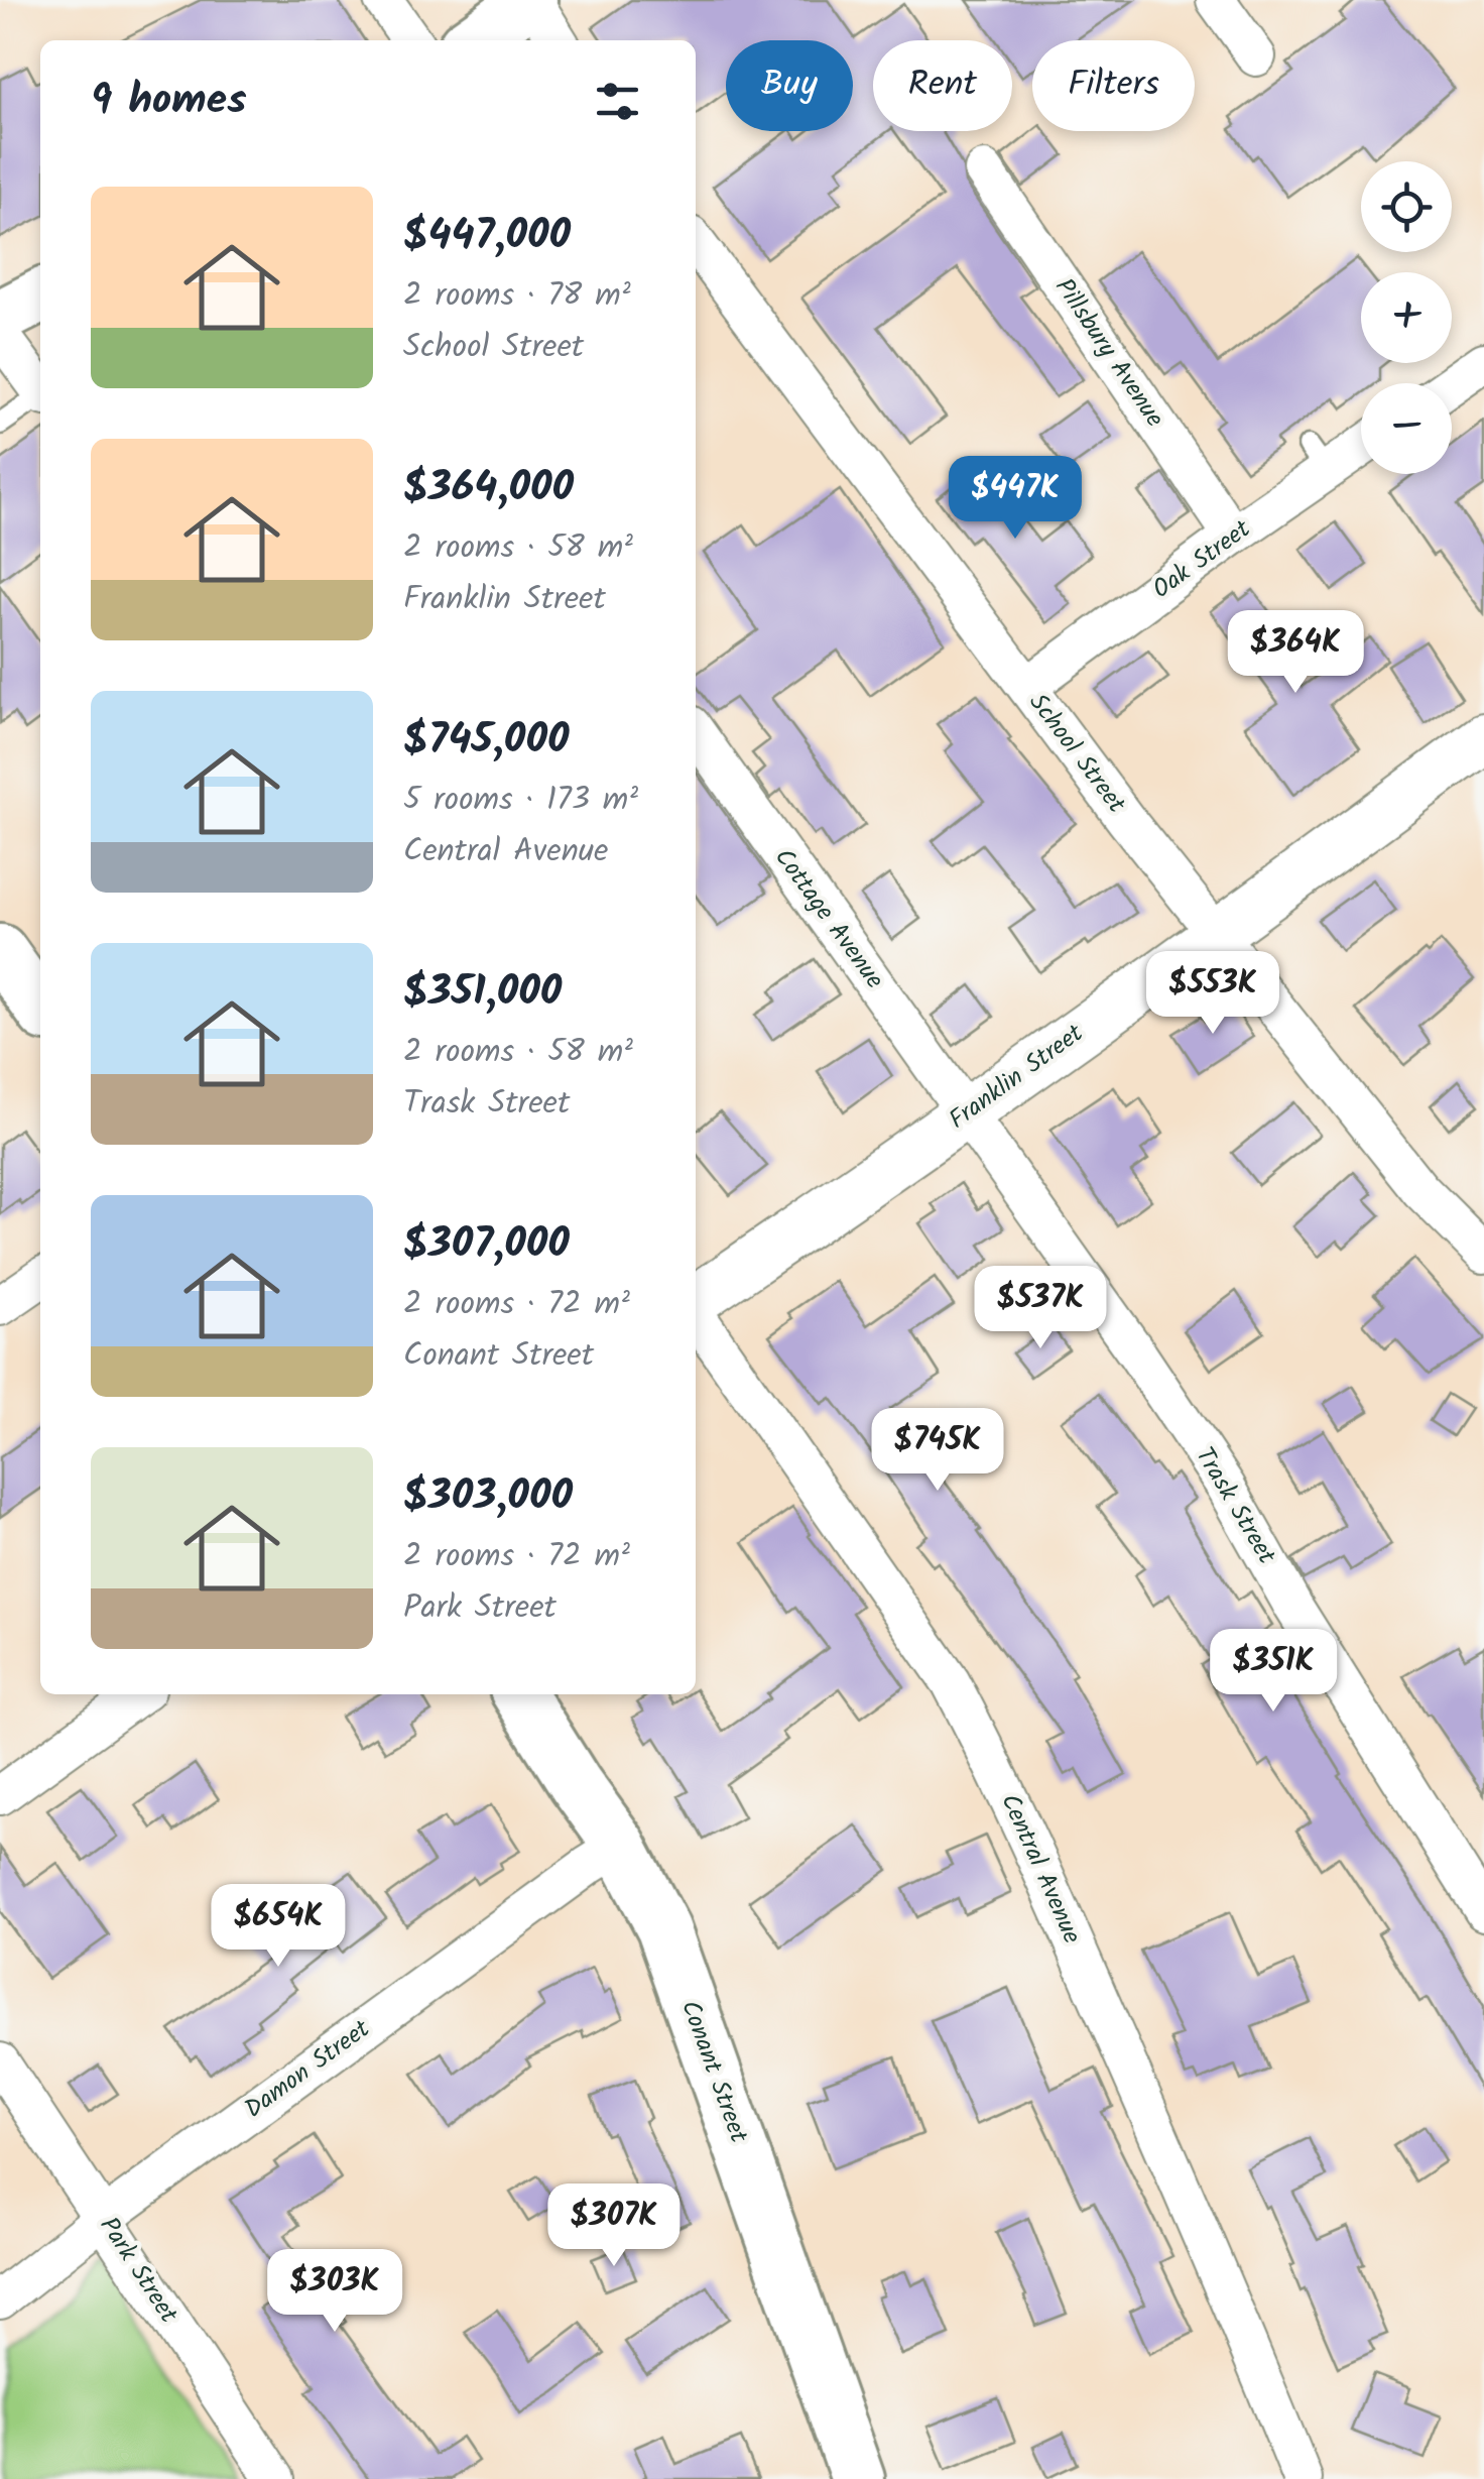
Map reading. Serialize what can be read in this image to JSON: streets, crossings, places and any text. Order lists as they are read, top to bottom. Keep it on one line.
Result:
{"streets":{"main road":["Conant Street"],"street":["Pillsbury Avenue","Oak Street","School Street","Cottage Avenue","Franklin Street","Trask Street","Central Avenue","Damon Street","Park Street"]},"crossings":[["Pillsbury Avenue","Oak Street"],["Oak Street","School Street"],["School Street","Franklin Street"],["Cottage Avenue","Franklin Street"],["Cottage Avenue","Trask Street"],["Franklin Street","Trask Street"],["Damon Street","Conant Street"],["Damon Street","Park Street"]],"page":{"chip":["Buy","Rent","Filters"],"heading":"9 homes","map_buttons":["+","−"],"list":[{"name":"$447,000","note":"2 rooms · 78 m² · School Street"},{"name":"$364,000","note":"2 rooms · 58 m² · Franklin Street"},{"name":"$745,000","note":"5 rooms · 173 m² · Central Avenue"},{"name":"$351,000","note":"2 rooms · 58 m² · Trask Street"},{"name":"$307,000","note":"2 rooms · 72 m² · Conant Street"},{"name":"$303,000","note":"2 rooms · 72 m² · Park Street"}],"price":["$447K","$364K","$553K","$537K","$745K","$351K","$654K","$307K","$303K"]}}
